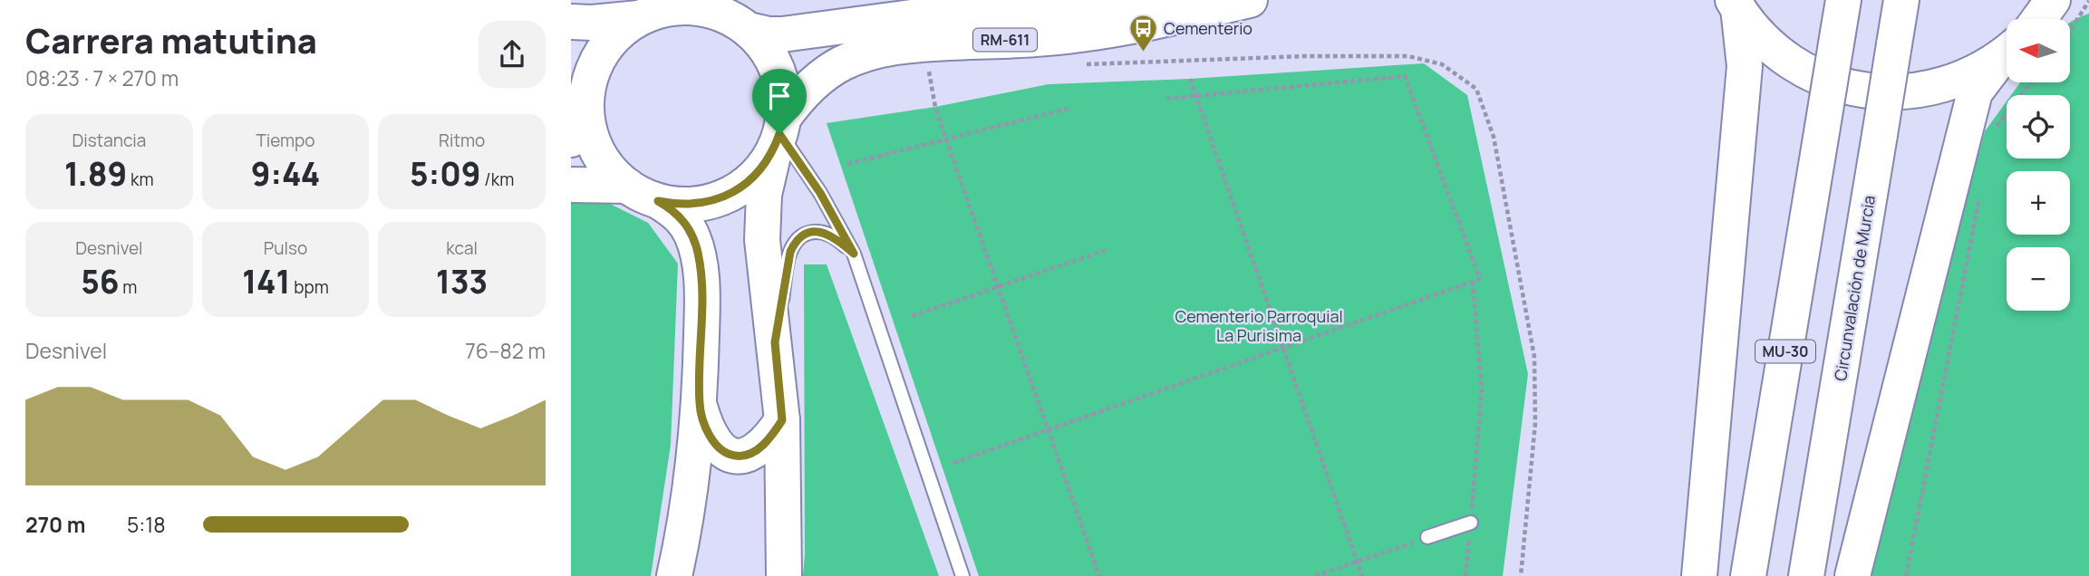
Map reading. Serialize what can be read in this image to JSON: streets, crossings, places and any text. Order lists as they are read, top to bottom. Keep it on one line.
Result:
{"streets":{"main road":["RM-611","Circunvalación de Murcia","MU-30"]},"parks":["Cementerio Parroquial La Purisima"],"places":{"bus stop":["Cementerio"]},"north":"left","page":{"heading":["Carrera matutina","08:23 · 7 × 270 m"],"map_buttons":["+","−"],"stats":[["Distancia","1.89 km"],["Tiempo","9:44"],["Ritmo","5:09 /km"],["Desnivel","56 m"],["Pulso","141 bpm"],["kcal","133"]],"chart":["Desnivel","76–82 m"],"list":[{"name":"270 m","note":"5:18"}]}}
